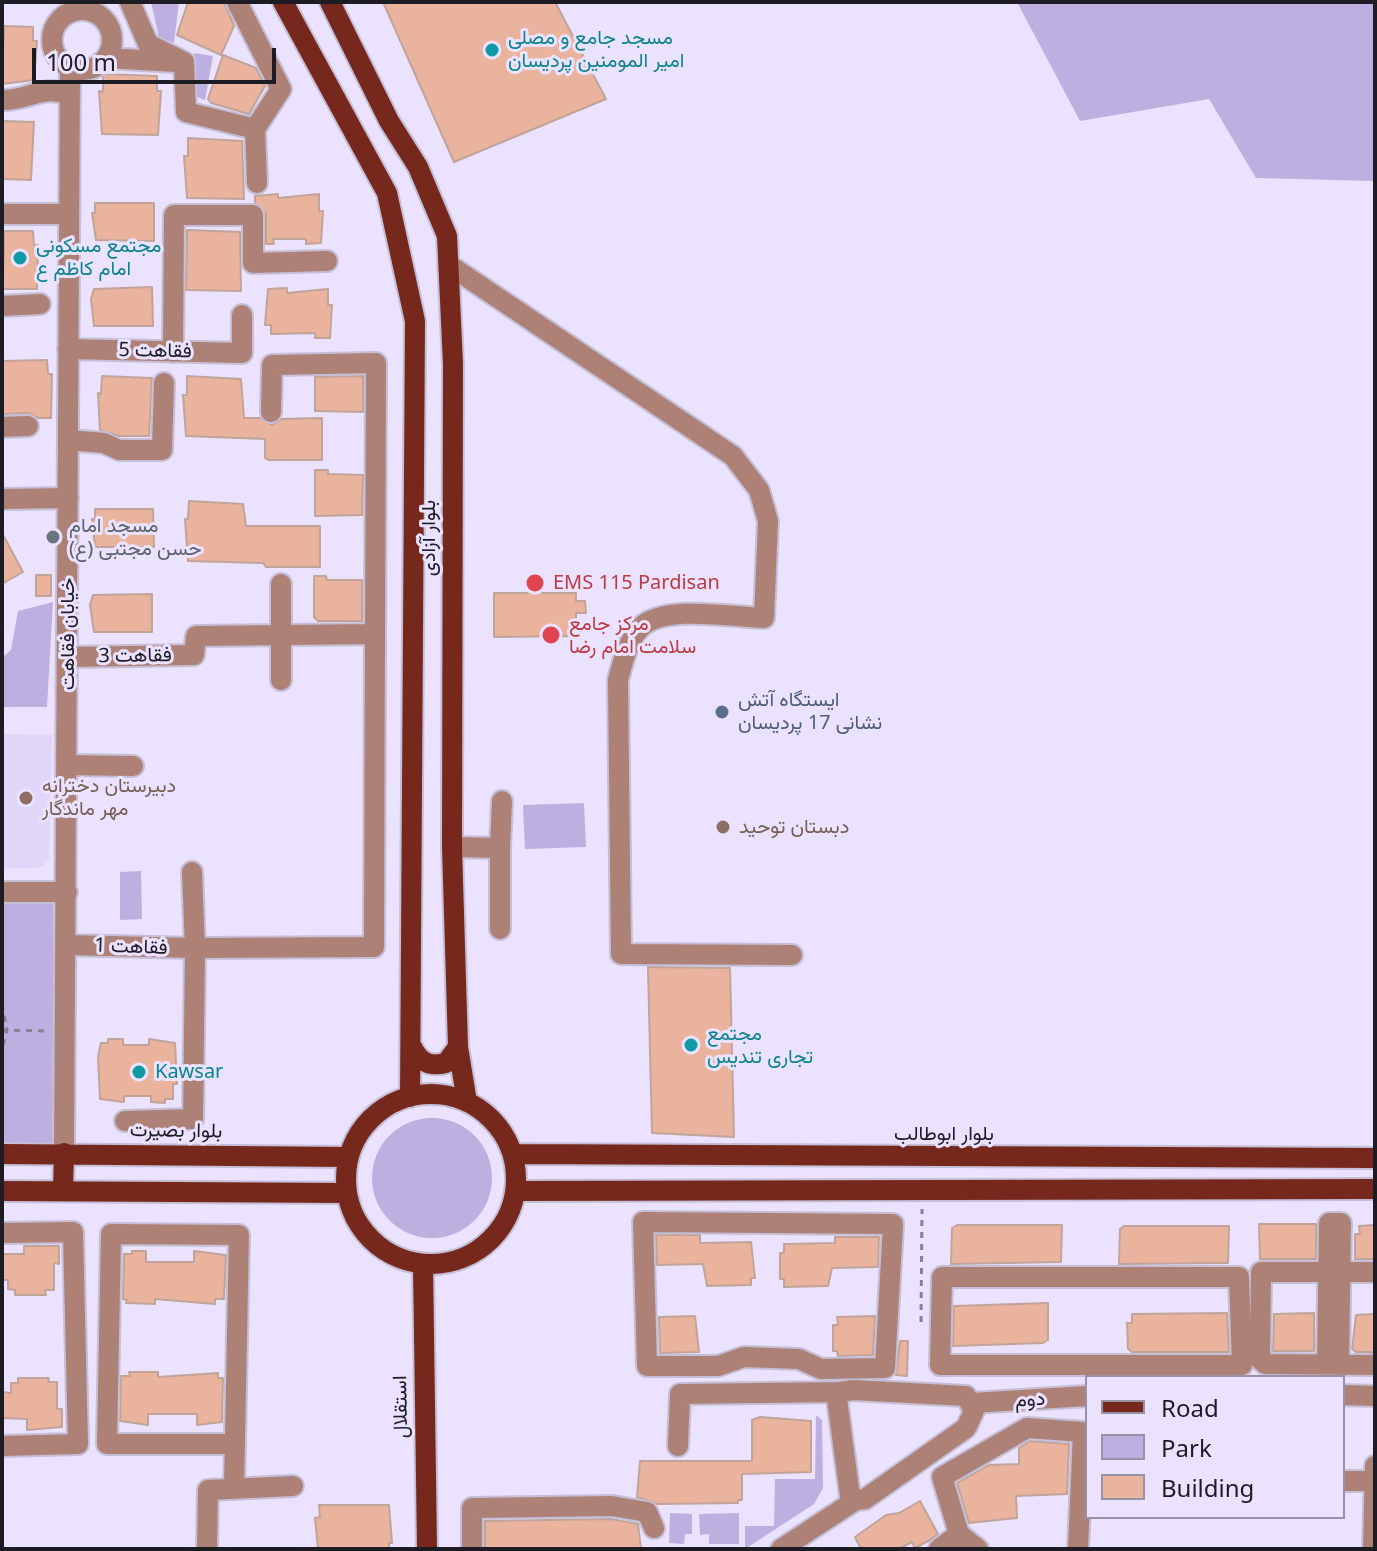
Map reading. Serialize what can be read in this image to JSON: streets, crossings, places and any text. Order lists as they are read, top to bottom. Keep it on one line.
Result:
{"streets":{"main road":["بلوار آزادی","بلوار بصیرت","بلوار ابوطالب","استقلال"],"street":["فقاهت 5","خیابان فقاهت","فقاهت 3","فقاهت 1","دوم"]},"crossings":[["فقاهت 5","خیابان فقاهت"],["بلوار آزادی","بلوار بصیرت"],["بلوار آزادی","بلوار ابوطالب"],["بلوار آزادی","استقلال"],["خیابان فقاهت","فقاهت 3"],["خیابان فقاهت","فقاهت 1"],["خیابان فقاهت","بلوار بصیرت"],["بلوار بصیرت","بلوار ابوطالب"],["بلوار بصیرت","استقلال"],["بلوار ابوطالب","استقلال"]],"places":["مسجد جامع و مصلی امیر المومنین پردیسان","مجتمع مسکونی امام کاظم ع","مسجد امام حسن مجتبی (ع)","EMS 115 Pardisan","مرکز جامع سلامت امام رضا","ایستگاه آتش نشانی 17 پردیسان","دبیرستان دخترانه مهر ماندگار","دبستان توحید","مجتمع تجاری تندیس","Kawsar"],"legend":["Road","Park","Building"],"scale_bar":"100 m"}
